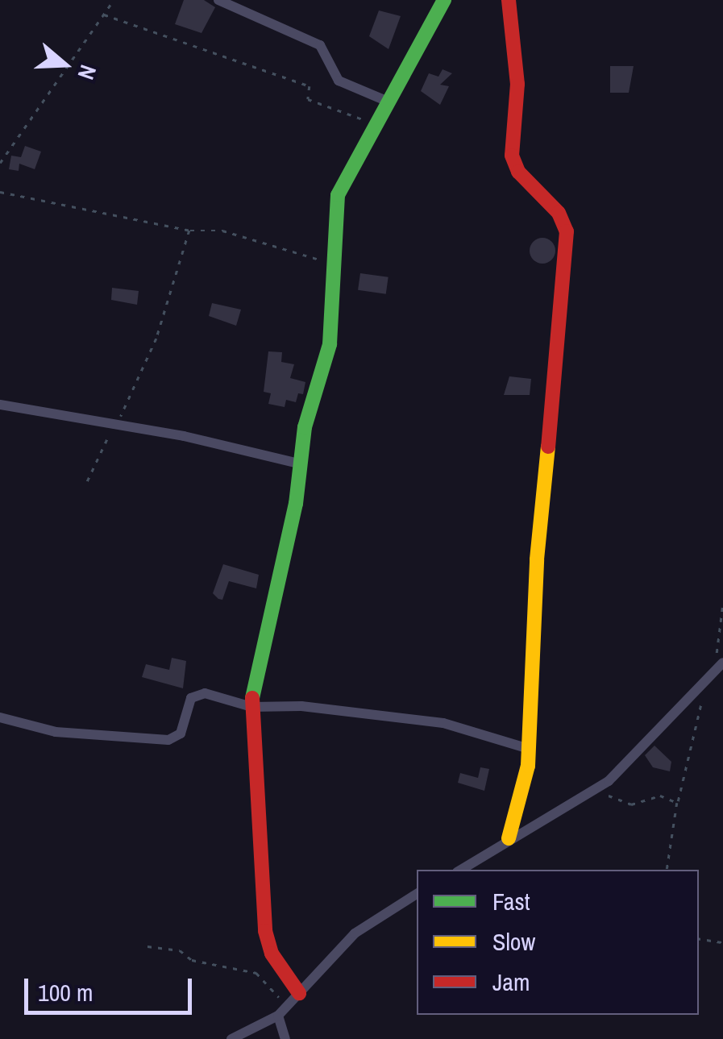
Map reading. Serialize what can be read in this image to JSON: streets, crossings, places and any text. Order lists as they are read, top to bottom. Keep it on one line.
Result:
{"legend":["Fast","Slow","Jam"],"scale_bar":"100 m","north":"right"}
